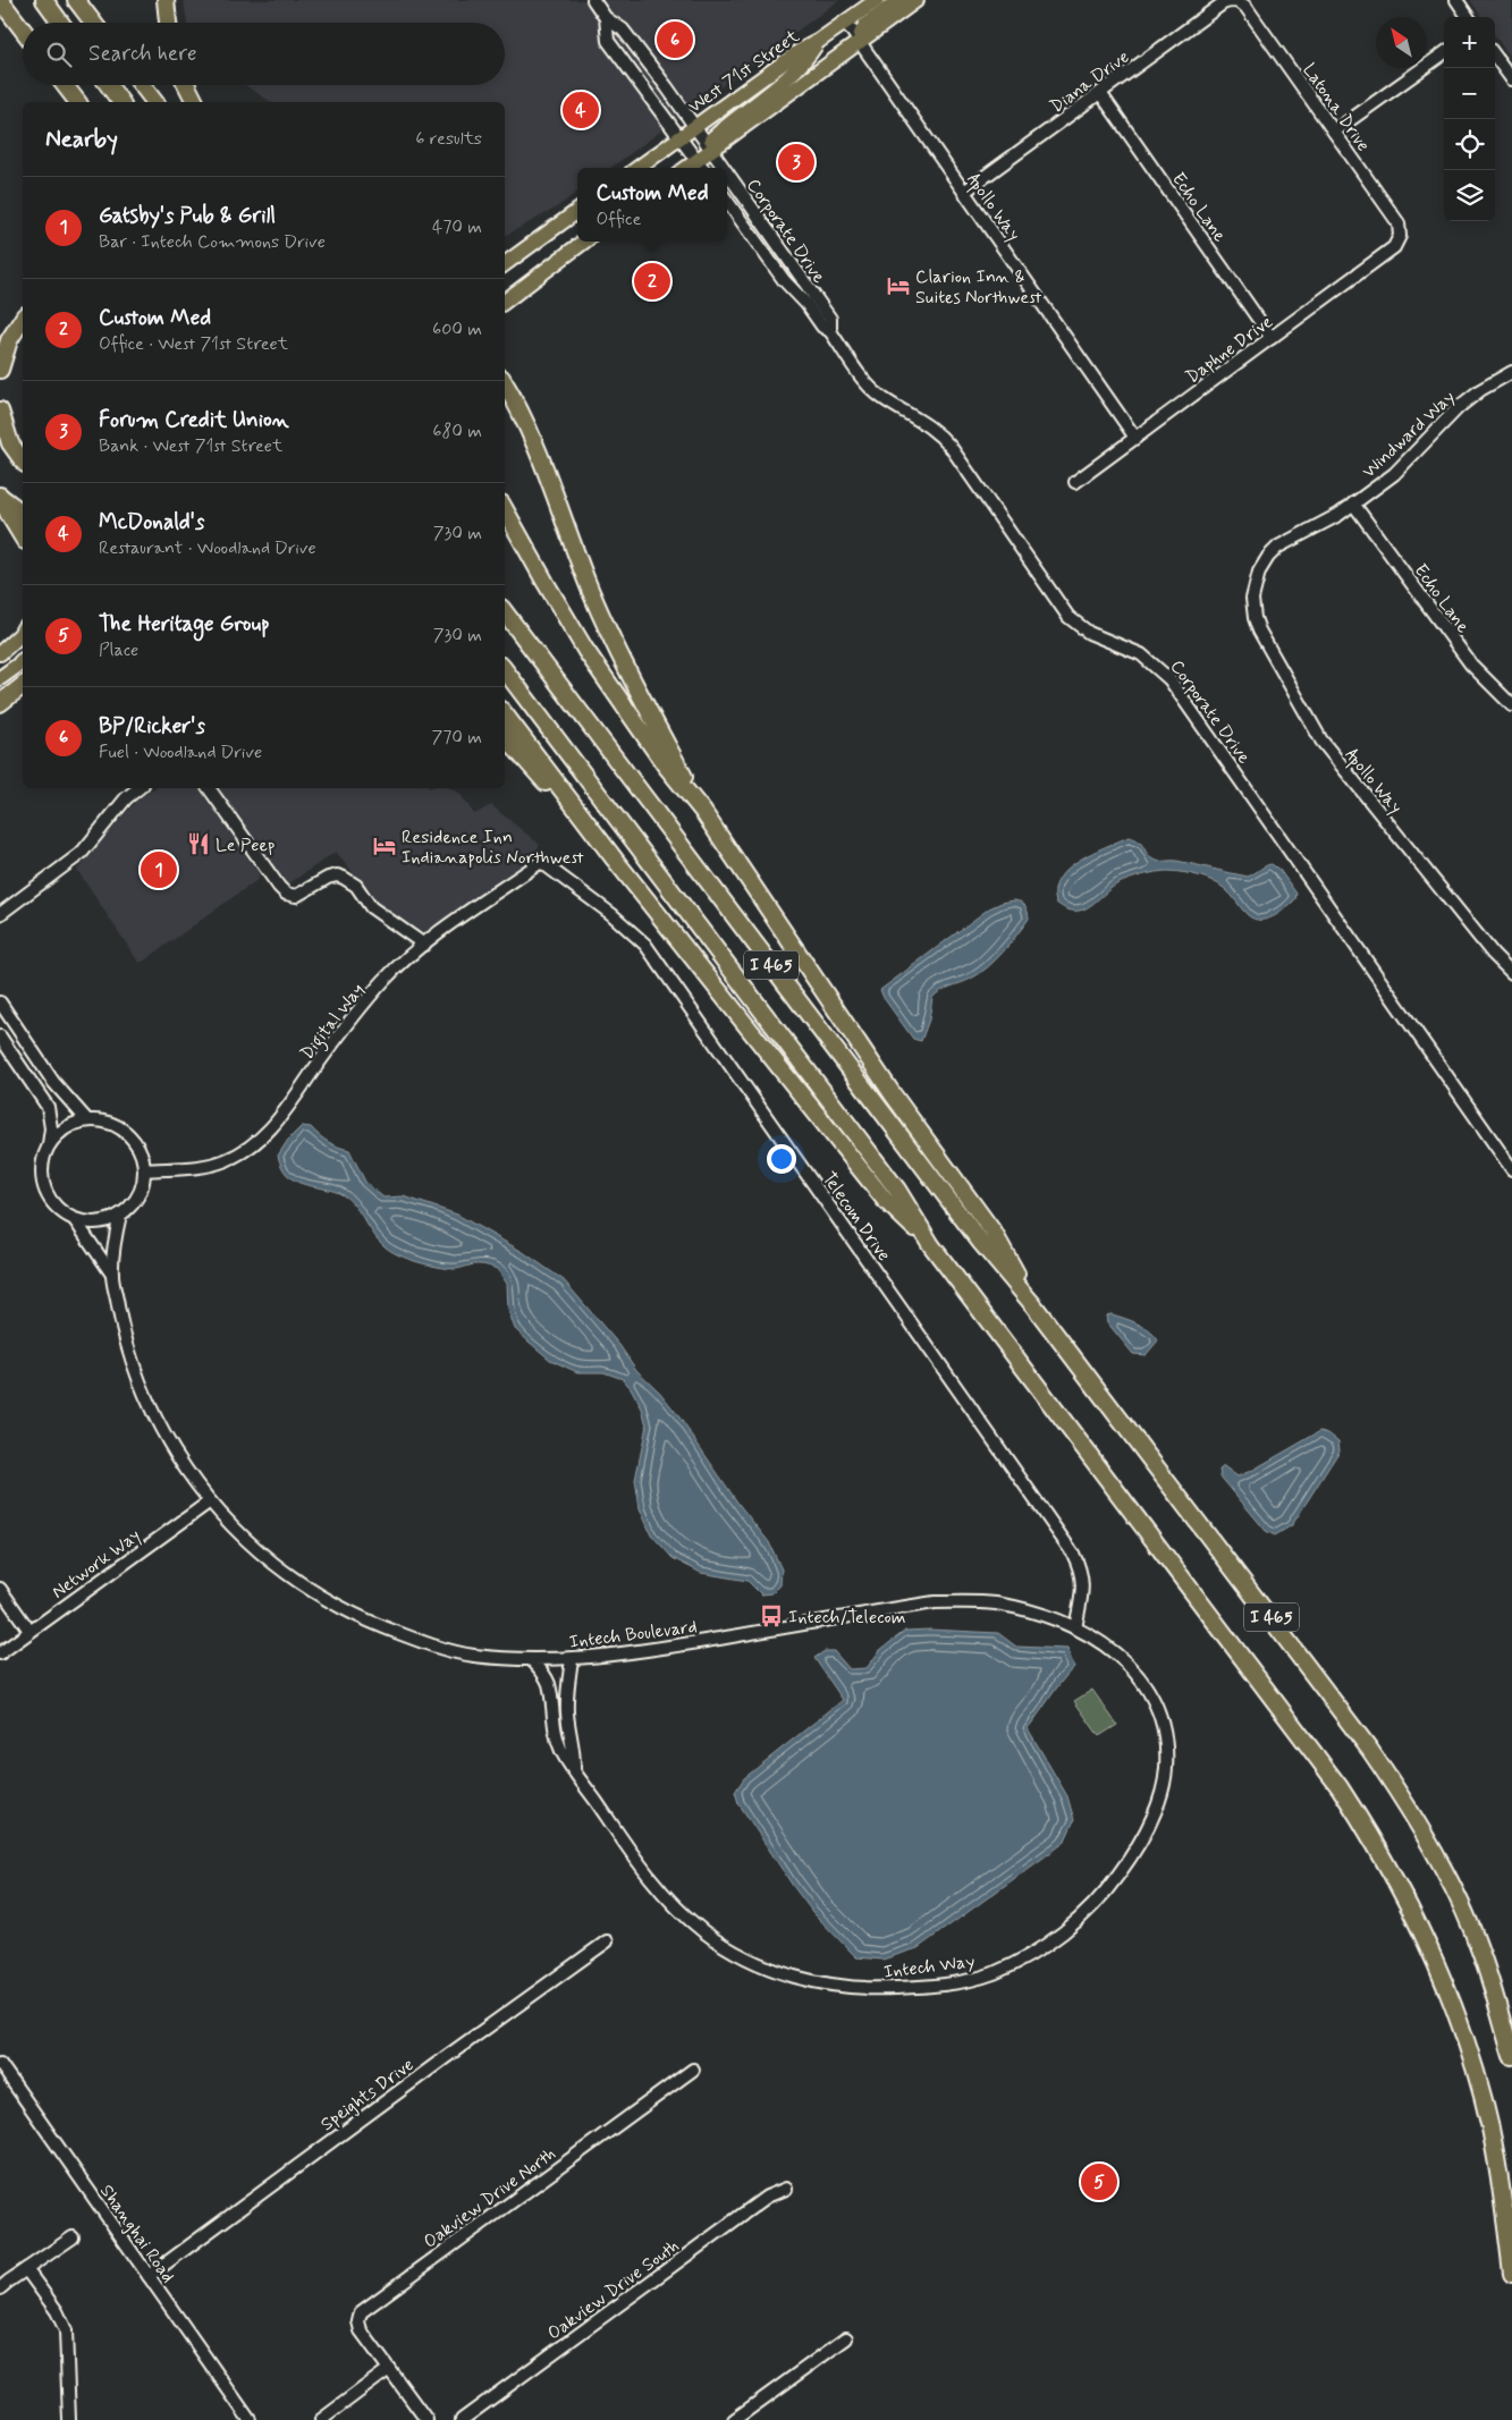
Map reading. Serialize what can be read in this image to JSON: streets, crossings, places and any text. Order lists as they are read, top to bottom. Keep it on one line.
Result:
{"streets":{"highway":["I 465"],"main road":["West 71st Street"],"street":["Diana Drive","Latona Drive","Apollo Way","Echo Lane","Corporate Drive","Daphne Drive","Windward Way","Digital Way","Telecom Drive","Network Way","Intech Boulevard","Intech Way","Speights Drive","Oakview Drive North","Shanghai Road","Oakview Drive South"]},"crossings":[["West 71st Street","Apollo Way"],["West 71st Street","Corporate Drive"],["Diana Drive","Latona Drive"],["Diana Drive","Apollo Way"],["Diana Drive","Echo Lane"],["Latona Drive","Daphne Drive"],["Apollo Way","Daphne Drive"],["Apollo Way","Windward Way"],["Echo Lane","Daphne Drive"],["Echo Lane","Windward Way"],["Digital Way","Telecom Drive"],["Digital Way","Intech Boulevard"],["Telecom Drive","Intech Boulevard"],["Network Way","Intech Boulevard"],["Intech Boulevard","Intech Way"],["Speights Drive","Shanghai Road"]],"places":{"hotel":["Clarion Inn & Suites Northwest","Residence Inn Indianapolis Northwest"],"restaurant":["Le Peep"],"bus stop":["Intech/Telecom"]},"north":"top left","page":{"map_buttons":["+","−"],"pins":["6","4","3","2","1","5"],"search":"Search here","heading":["Nearby","6 results"],"popup":["Custom Med","Office"],"list":[{"mark":"1","name":"Gatsby's Pub & Grill","note":"Bar · Intech Commons Drive","value":"470 m"},{"mark":"2","name":"Custom Med","note":"Office · West 71st Street","value":"600 m"},{"mark":"3","name":"Forum Credit Union","note":"Bank · West 71st Street","value":"680 m"},{"mark":"4","name":"McDonald's","note":"Restaurant · Woodland Drive","value":"730 m"},{"mark":"5","name":"The Heritage Group","note":"Place","value":"730 m"},{"mark":"6","name":"BP/Ricker's","note":"Fuel · Woodland Drive","value":"770 m"}]}}
